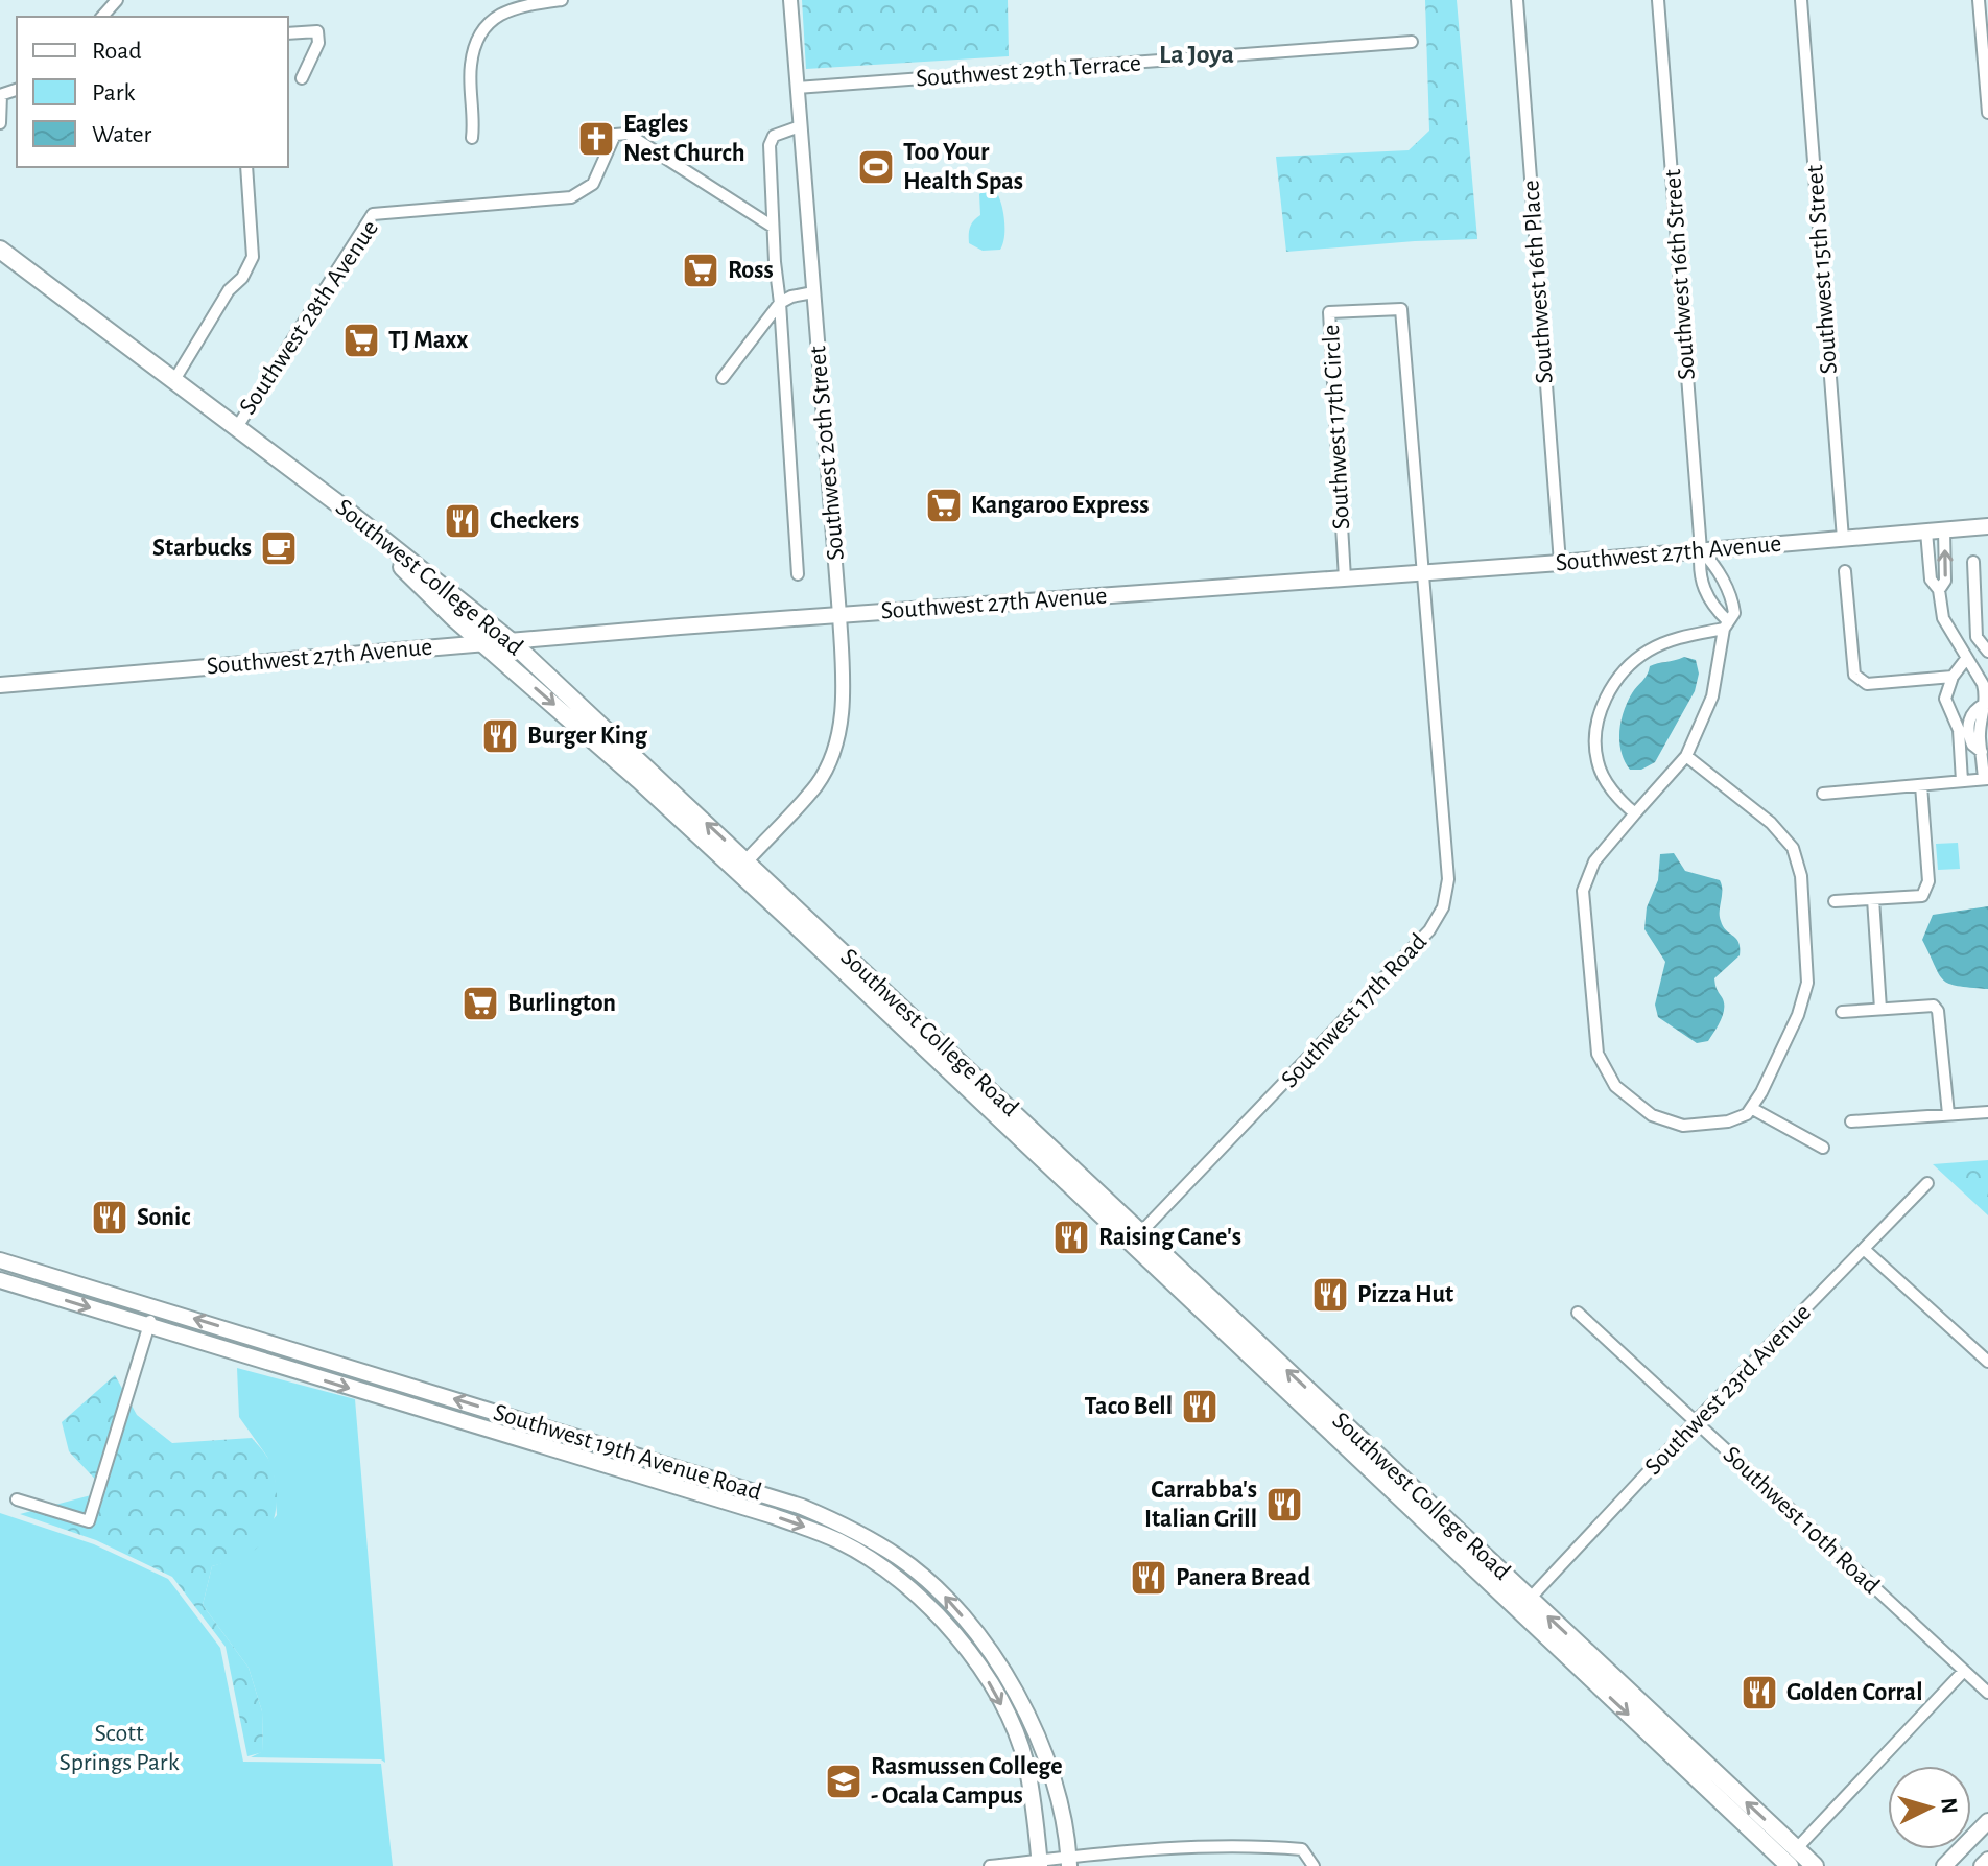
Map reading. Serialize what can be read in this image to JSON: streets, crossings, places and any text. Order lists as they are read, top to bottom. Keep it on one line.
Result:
{"streets":{"main road":["Southwest 27th Avenue","Southwest College Road","Southwest 19th Avenue Road"],"street":["Southwest 29th Terrace","Southwest 15th Street","Southwest 16th Street","Southwest 16th Place","Southwest 28th Avenue","Southwest 17th Circle","Southwest 20th Street","Southwest 17th Road","Southwest 23rd Avenue","Southwest 10th Road"]},"crossings":[["Southwest 29th Terrace","Southwest 20th Street"],["Southwest 15th Street","Southwest 27th Avenue"],["Southwest 16th Street","Southwest 27th Avenue"],["Southwest 16th Place","Southwest 27th Avenue"],["Southwest 28th Avenue","Southwest College Road"],["Southwest 17th Circle","Southwest 27th Avenue"],["Southwest 17th Circle","Southwest 17th Road"],["Southwest 20th Street","Southwest 27th Avenue"],["Southwest 20th Street","Southwest College Road"],["Southwest 27th Avenue","Southwest College Road"],["Southwest 27th Avenue","Southwest 17th Road"],["Southwest College Road","Southwest 17th Road"],["Southwest College Road","Southwest 23rd Avenue"],["Southwest 23rd Avenue","Southwest 10th Road"]],"districts":["La Joya"],"parks":["Scott Springs Park"],"places":{"church":["Eagles Nest Church"],"sports":["Too Your Health Spas"],"supermarket":["Ross","TJ Maxx","Kangaroo Express","Burlington"],"restaurant":["Checkers","Burger King","Sonic","Raising Cane's","Pizza Hut","Taco Bell","Carrabba's Italian Grill","Panera Bread","Golden Corral"],"cafe":["Starbucks"],"school or university":["Rasmussen College - Ocala Campus"]},"legend":["Road","Park","Water"],"north":"right"}
